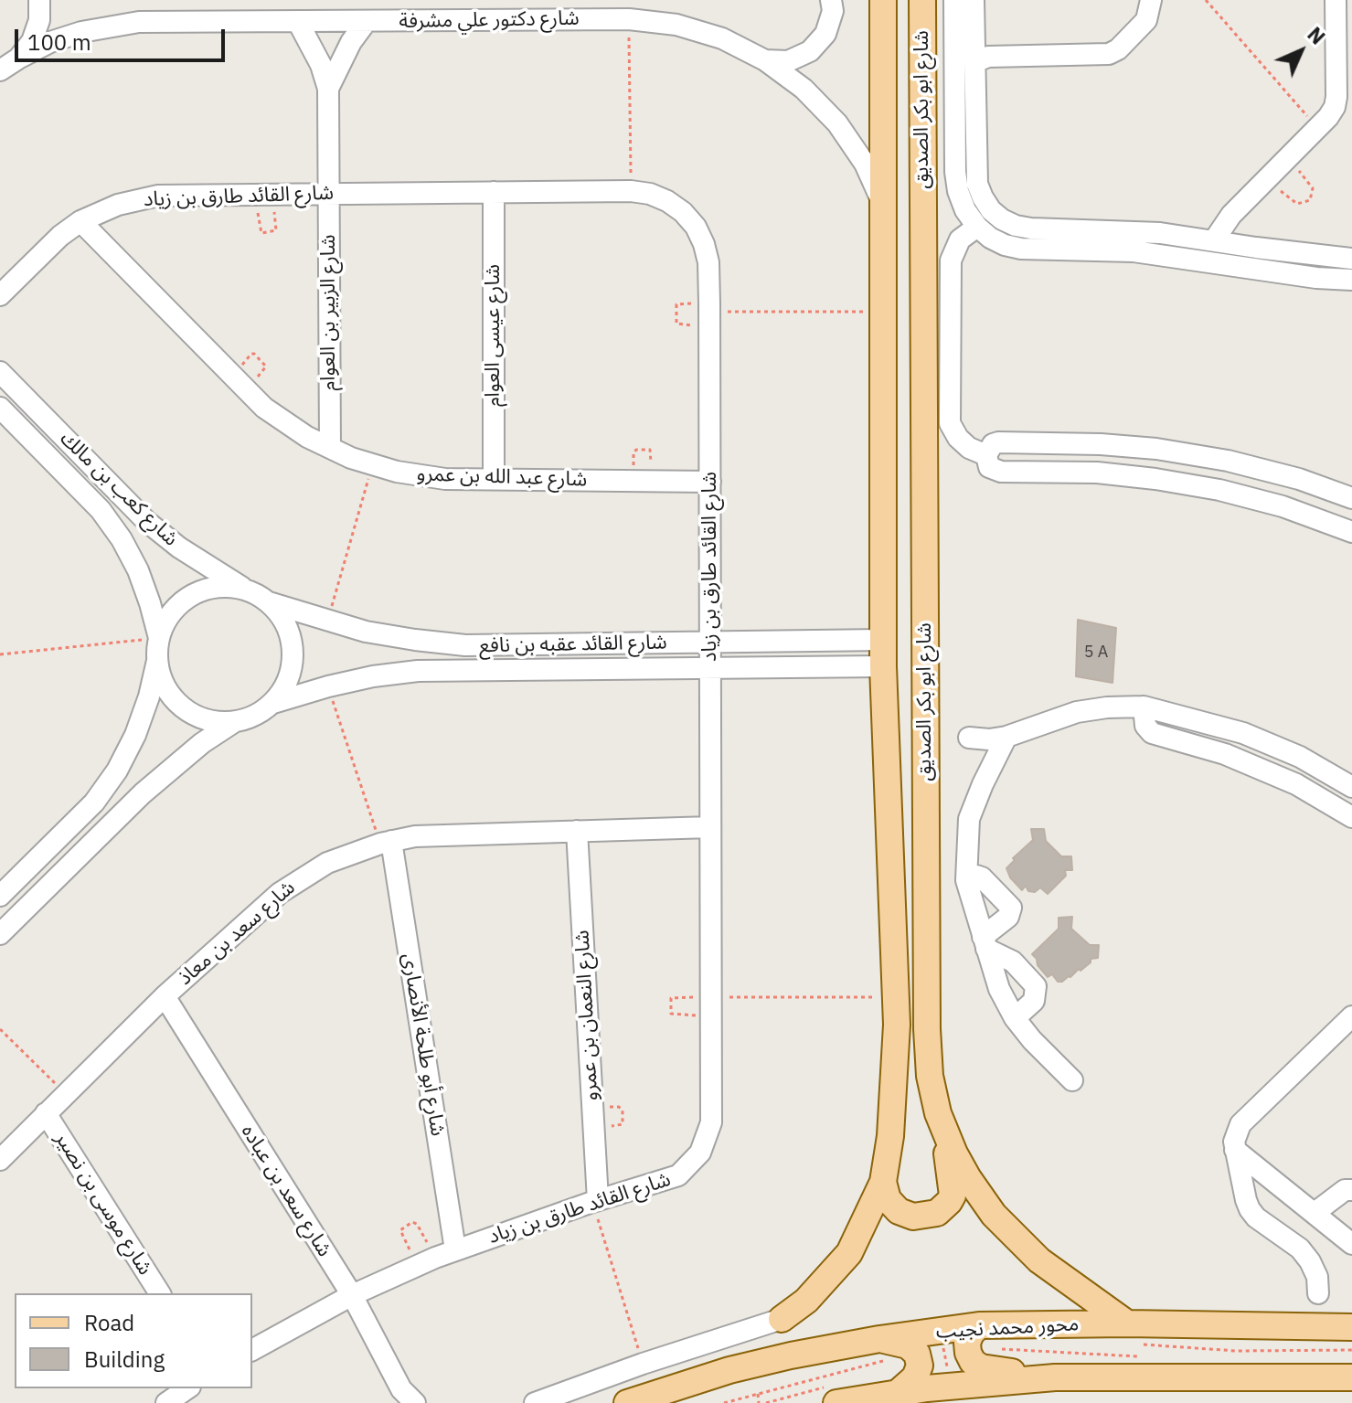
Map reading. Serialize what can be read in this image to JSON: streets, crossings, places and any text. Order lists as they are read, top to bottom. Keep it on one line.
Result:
{"streets":{"main road":["شارع ابو بكر الصديق","محور محمد نجيب"],"street":["شارع دكتور علي مشرفة","شارع القائد طارق بن زياد","شارع الزبير بن العوام","شارع عيسى العوام","شارع عبد الله بن عمرو","شارع كعب بن مالك","شارع القائد عقبه بن نافع","شارع سعد بن معاذ","شارع النعمان بن عمرو","شارع أبو طلحة الأنصارى","شارع سعد بن عباده","شارع موسى بن نصير"]},"crossings":[["شارع دكتور علي مشرفة","شارع ابو بكر الصديق"],["شارع دكتور علي مشرفة","شارع الزبير بن العوام"],["شارع ابو بكر الصديق","شارع القائد عقبه بن نافع"],["شارع ابو بكر الصديق","محور محمد نجيب"],["شارع القائد طارق بن زياد","شارع الزبير بن العوام"],["شارع القائد طارق بن زياد","شارع عيسى العوام"],["شارع القائد طارق بن زياد","شارع عبد الله بن عمرو"],["شارع القائد طارق بن زياد","شارع القائد عقبه بن نافع"],["شارع القائد طارق بن زياد","شارع سعد بن معاذ"],["شارع القائد طارق بن زياد","شارع النعمان بن عمرو"],["شارع القائد طارق بن زياد","شارع أبو طلحة الأنصارى"],["شارع القائد طارق بن زياد","شارع سعد بن عباده"],["شارع الزبير بن العوام","شارع عبد الله بن عمرو"],["شارع عيسى العوام","شارع عبد الله بن عمرو"],["شارع كعب بن مالك","شارع القائد عقبه بن نافع"],["شارع سعد بن معاذ","شارع النعمان بن عمرو"],["شارع سعد بن معاذ","شارع أبو طلحة الأنصارى"],["شارع سعد بن معاذ","شارع سعد بن عباده"],["شارع سعد بن معاذ","شارع موسى بن نصير"]],"house_numbers":["5 A"],"legend":["Road","Building"],"scale_bar":"100 m","north":"top right"}
